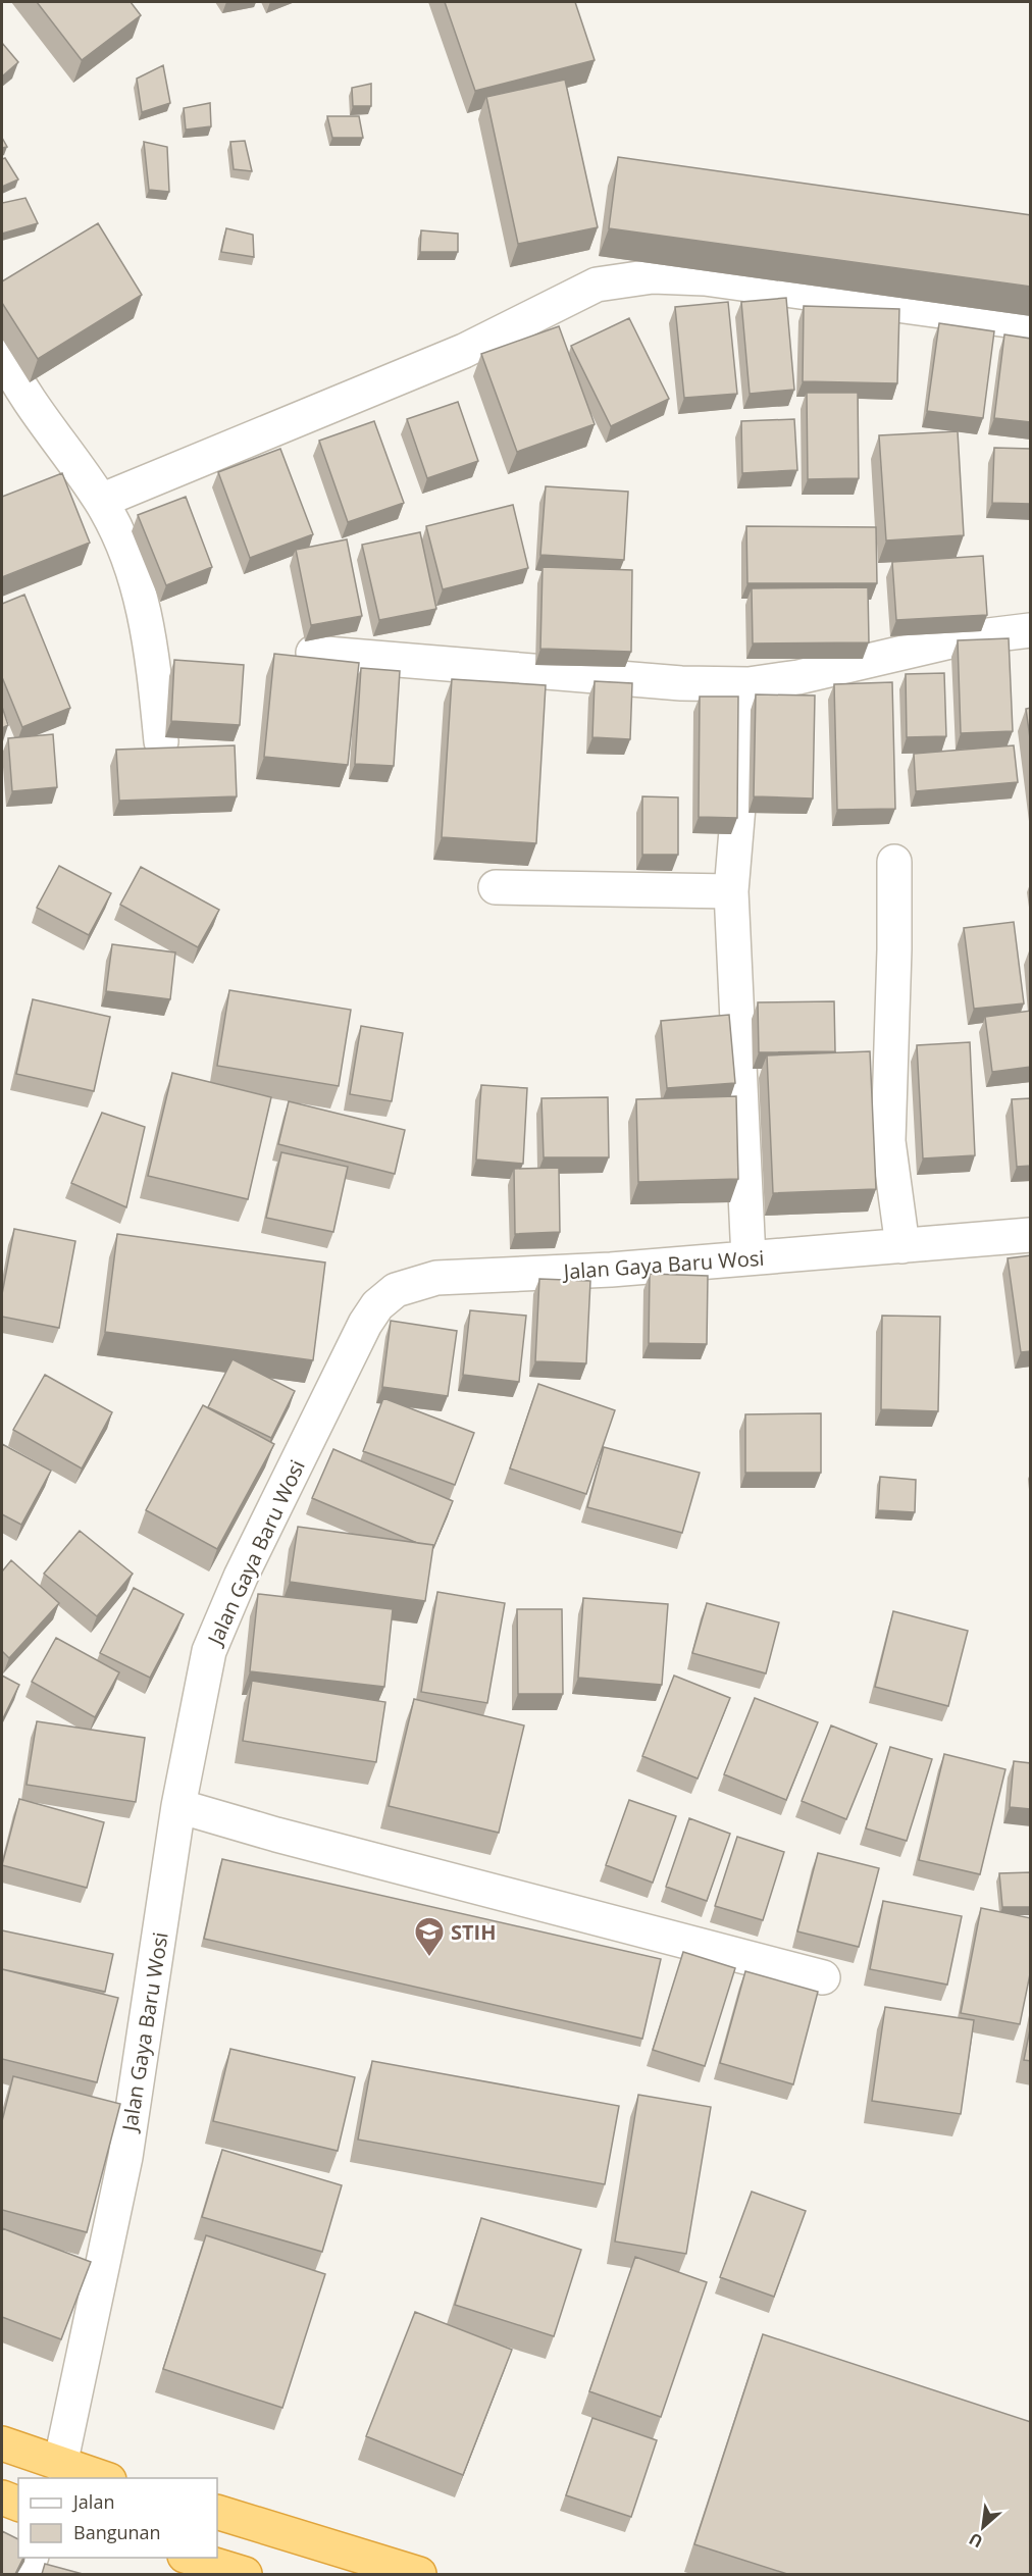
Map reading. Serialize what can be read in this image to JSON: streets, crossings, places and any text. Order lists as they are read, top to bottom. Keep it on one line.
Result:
{"streets":{"street":["Jalan Gaya Baru Wosi"]},"places":{"school or university":["STIH"]},"legend":["Jalan","Bangunan"],"north":"bottom left"}
